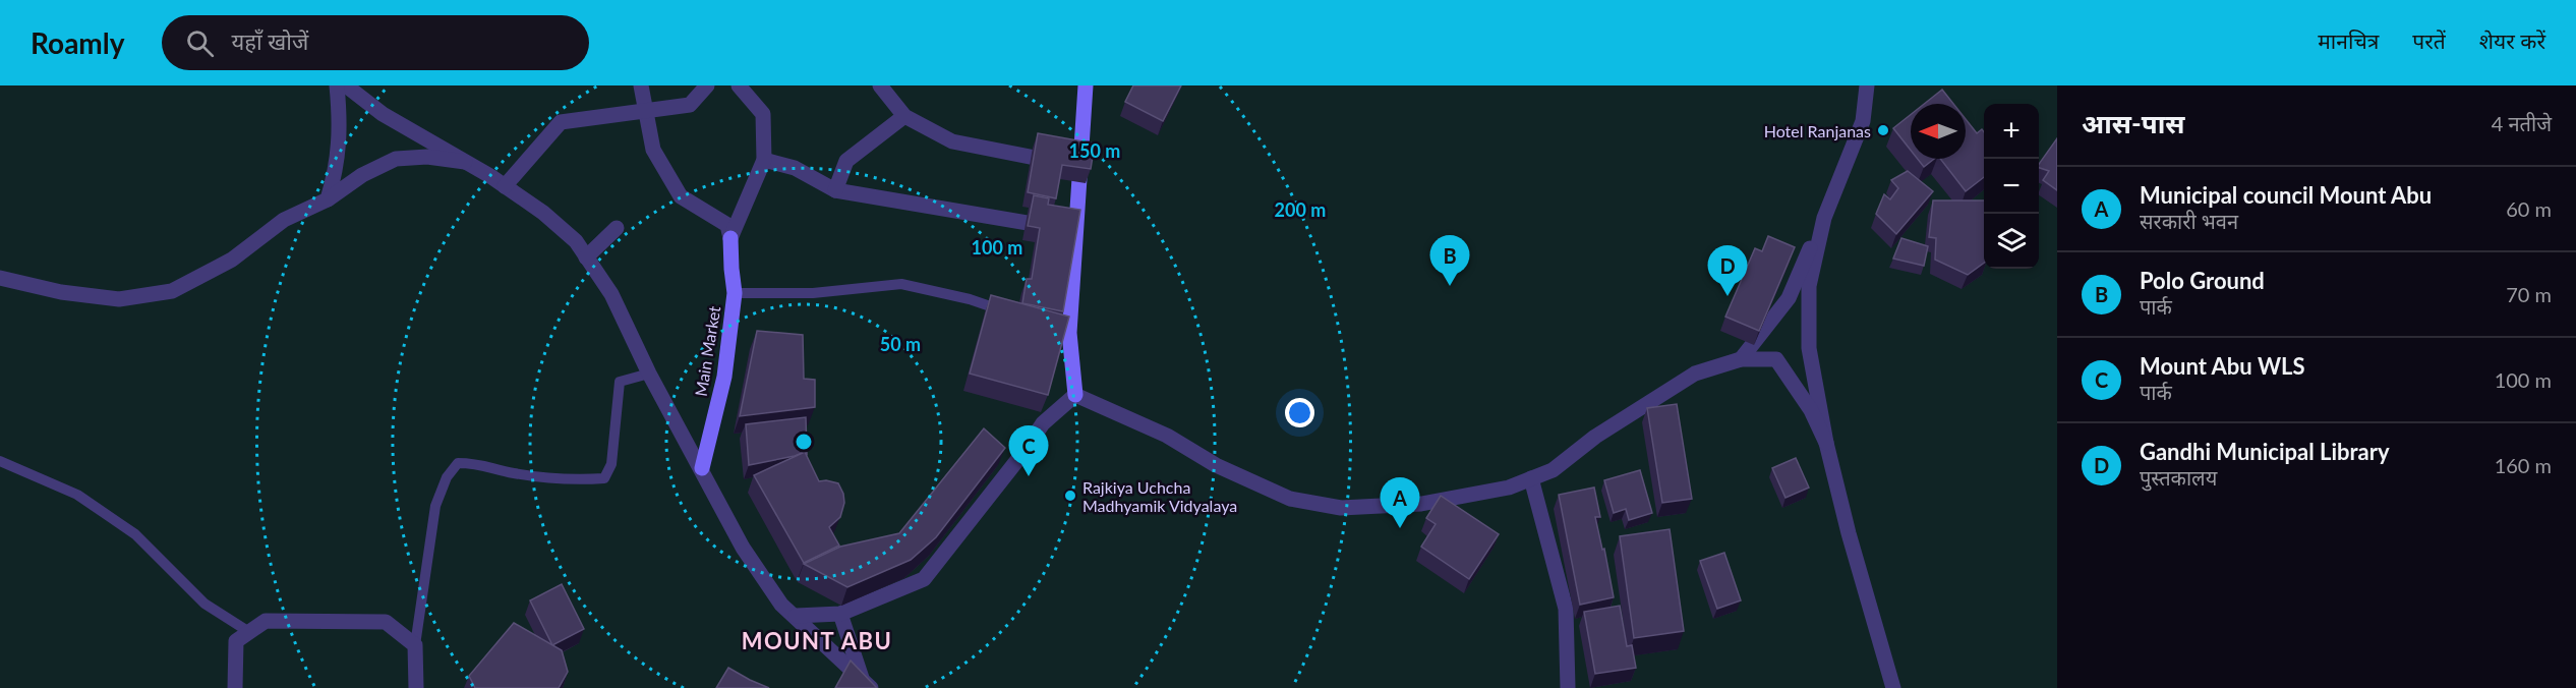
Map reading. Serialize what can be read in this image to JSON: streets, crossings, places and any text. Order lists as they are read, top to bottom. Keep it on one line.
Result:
{"streets":{"main road":["Main Market"]},"districts":["MOUNT ABU"],"places":["Hotel Ranjanas","Rajkiya Uchcha Madhyamik Vidyalaya"],"north":"left","page":{"header":"Roamly","search":"यहाँ खोजें","nav":["मानचित्र","परतें","शेयर करें"],"heading":["आस-पास","4 नतीजे"],"map_buttons":["+","−"],"list":[{"mark":"A","name":"Municipal council Mount Abu","note":"सरकारी भवन","value":"60 m"},{"mark":"B","name":"Polo Ground","note":"पार्क","value":"70 m"},{"mark":"C","name":"Mount Abu WLS","note":"पार्क","value":"100 m"},{"mark":"D","name":"Gandhi Municipal Library","note":"पुस्तकालय","value":"160 m"}],"pins":["B","D","C","A"]},"rings":["150 m","200 m","100 m","50 m"]}
